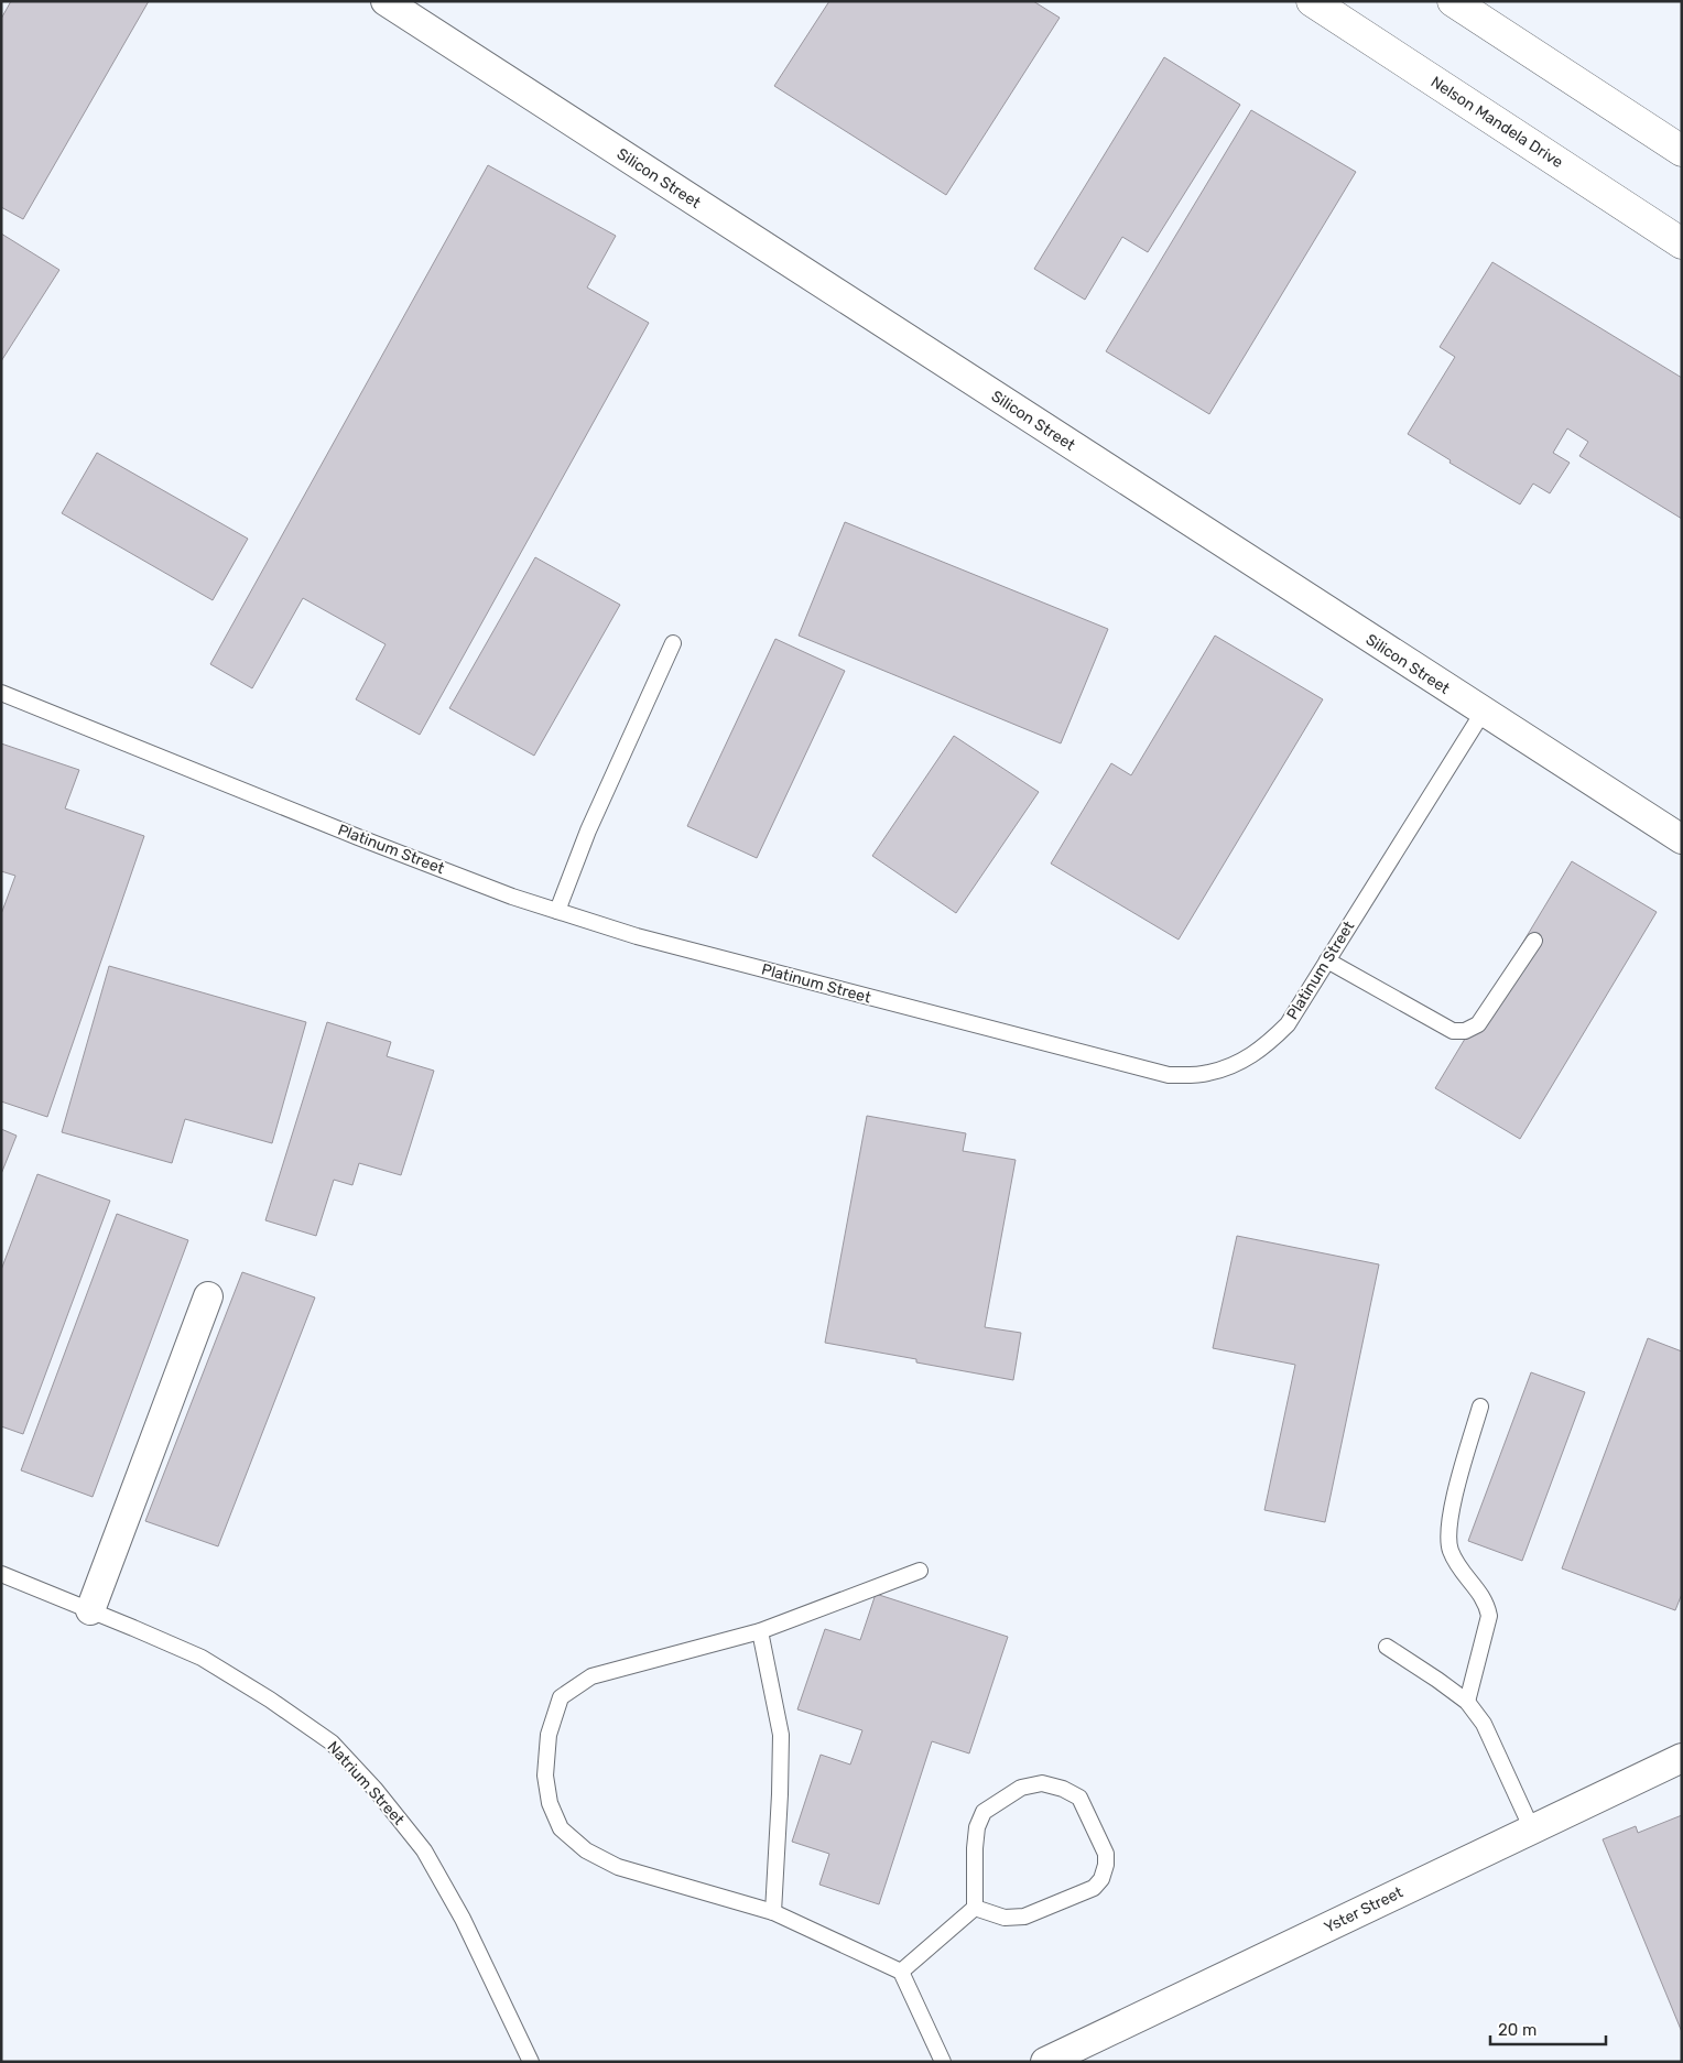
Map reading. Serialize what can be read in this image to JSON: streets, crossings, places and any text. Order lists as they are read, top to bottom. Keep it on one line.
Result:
{"streets":{"main road":["Nelson Mandela Drive"],"street":["Silicon Street","Yster Street"],"lane":["Platinum Street","Natrium Street"]},"crossings":[["Silicon Street","Platinum Street"]],"scale_bar":"20 m"}
